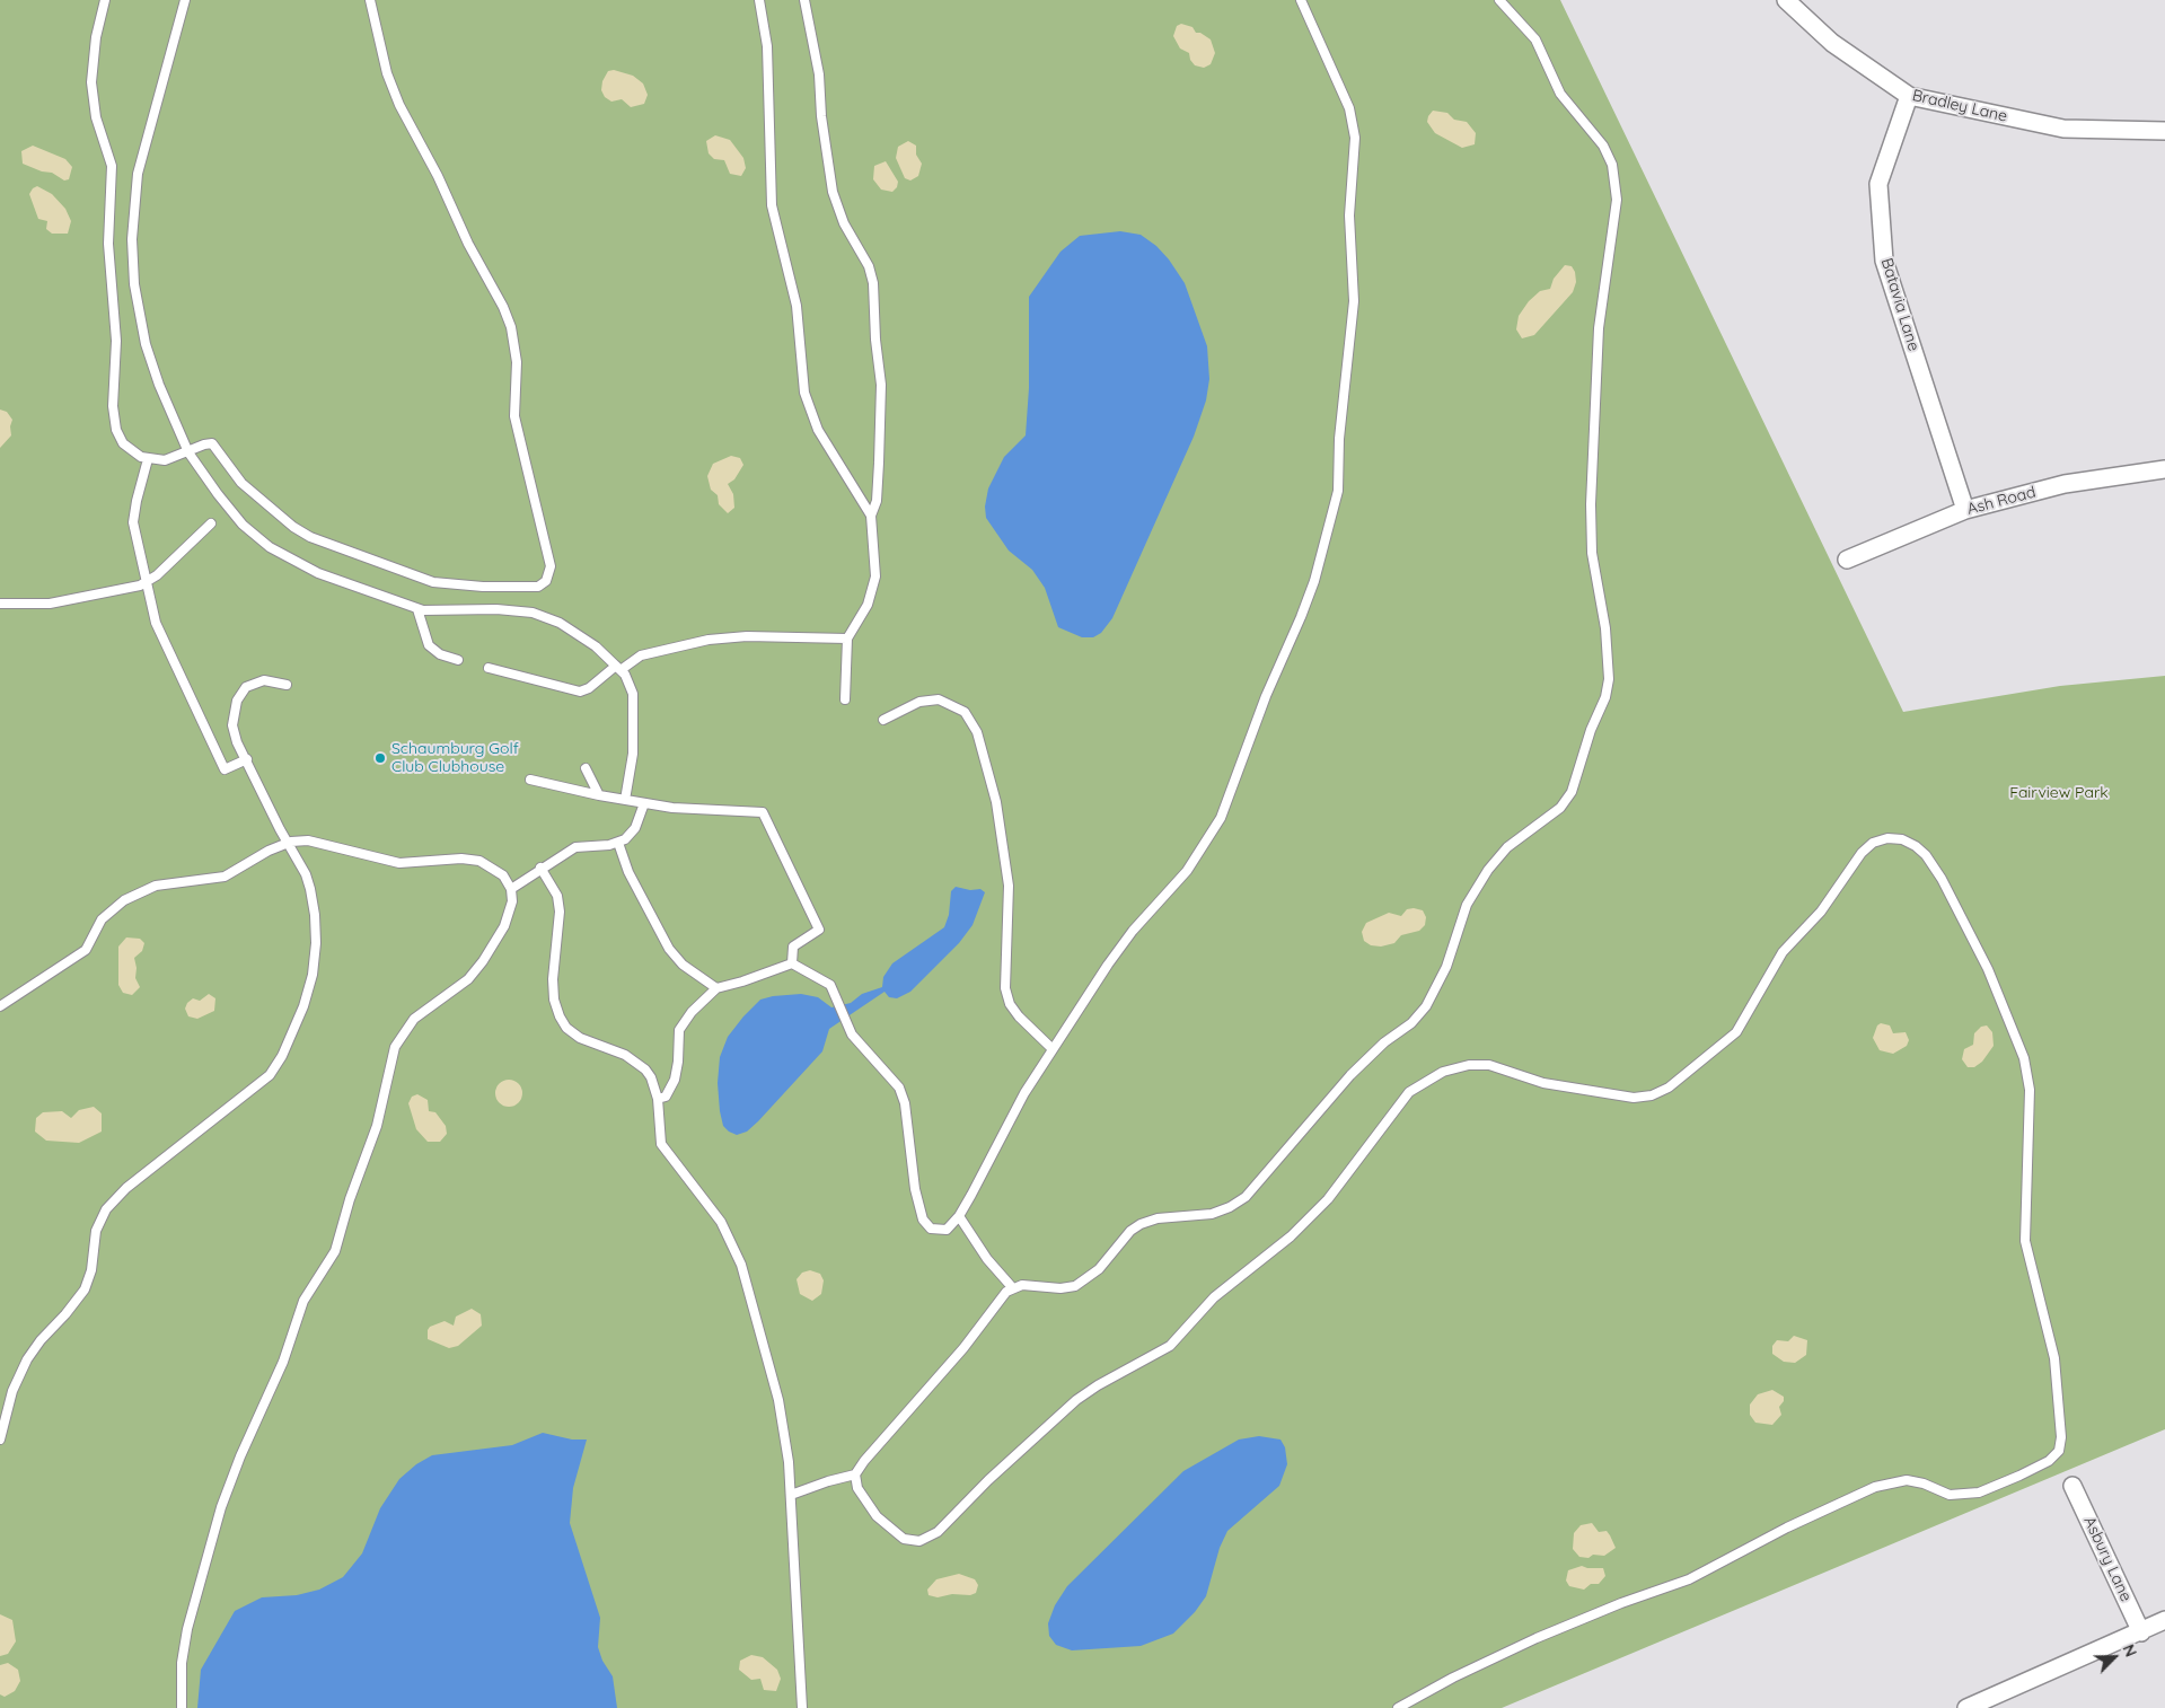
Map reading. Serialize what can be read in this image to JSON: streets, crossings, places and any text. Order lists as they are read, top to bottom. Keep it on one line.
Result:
{"streets":{"street":["Bradley Lane","Batavia Lane","Ash Road","Asbury Lane"]},"crossings":[["Bradley Lane","Batavia Lane"],["Batavia Lane","Ash Road"]],"parks":["Fairview Park"],"places":["Schaumburg Golf Club Clubhouse"],"north":"top right"}
